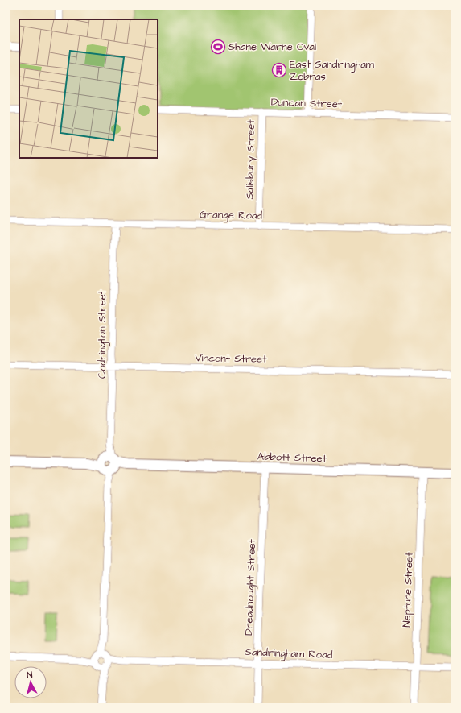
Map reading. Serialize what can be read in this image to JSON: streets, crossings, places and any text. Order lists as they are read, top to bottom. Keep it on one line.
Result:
{"streets":{"street":["Duncan Street","Salisbury Street","Grange Road","Codrington Street","Vincent Street","Abbott Street","Dreadnought Street","Neptune Street","Sandringham Road"]},"crossings":[["Duncan Street","Salisbury Street"],["Salisbury Street","Grange Road"],["Grange Road","Codrington Street"],["Codrington Street","Vincent Street"],["Codrington Street","Abbott Street"],["Codrington Street","Sandringham Road"],["Abbott Street","Dreadnought Street"],["Abbott Street","Neptune Street"],["Dreadnought Street","Sandringham Road"],["Neptune Street","Sandringham Road"]],"places":{"sports":["Shane Warne Oval"],"building":["East Sandringham Zebras"]},"north":"top"}
